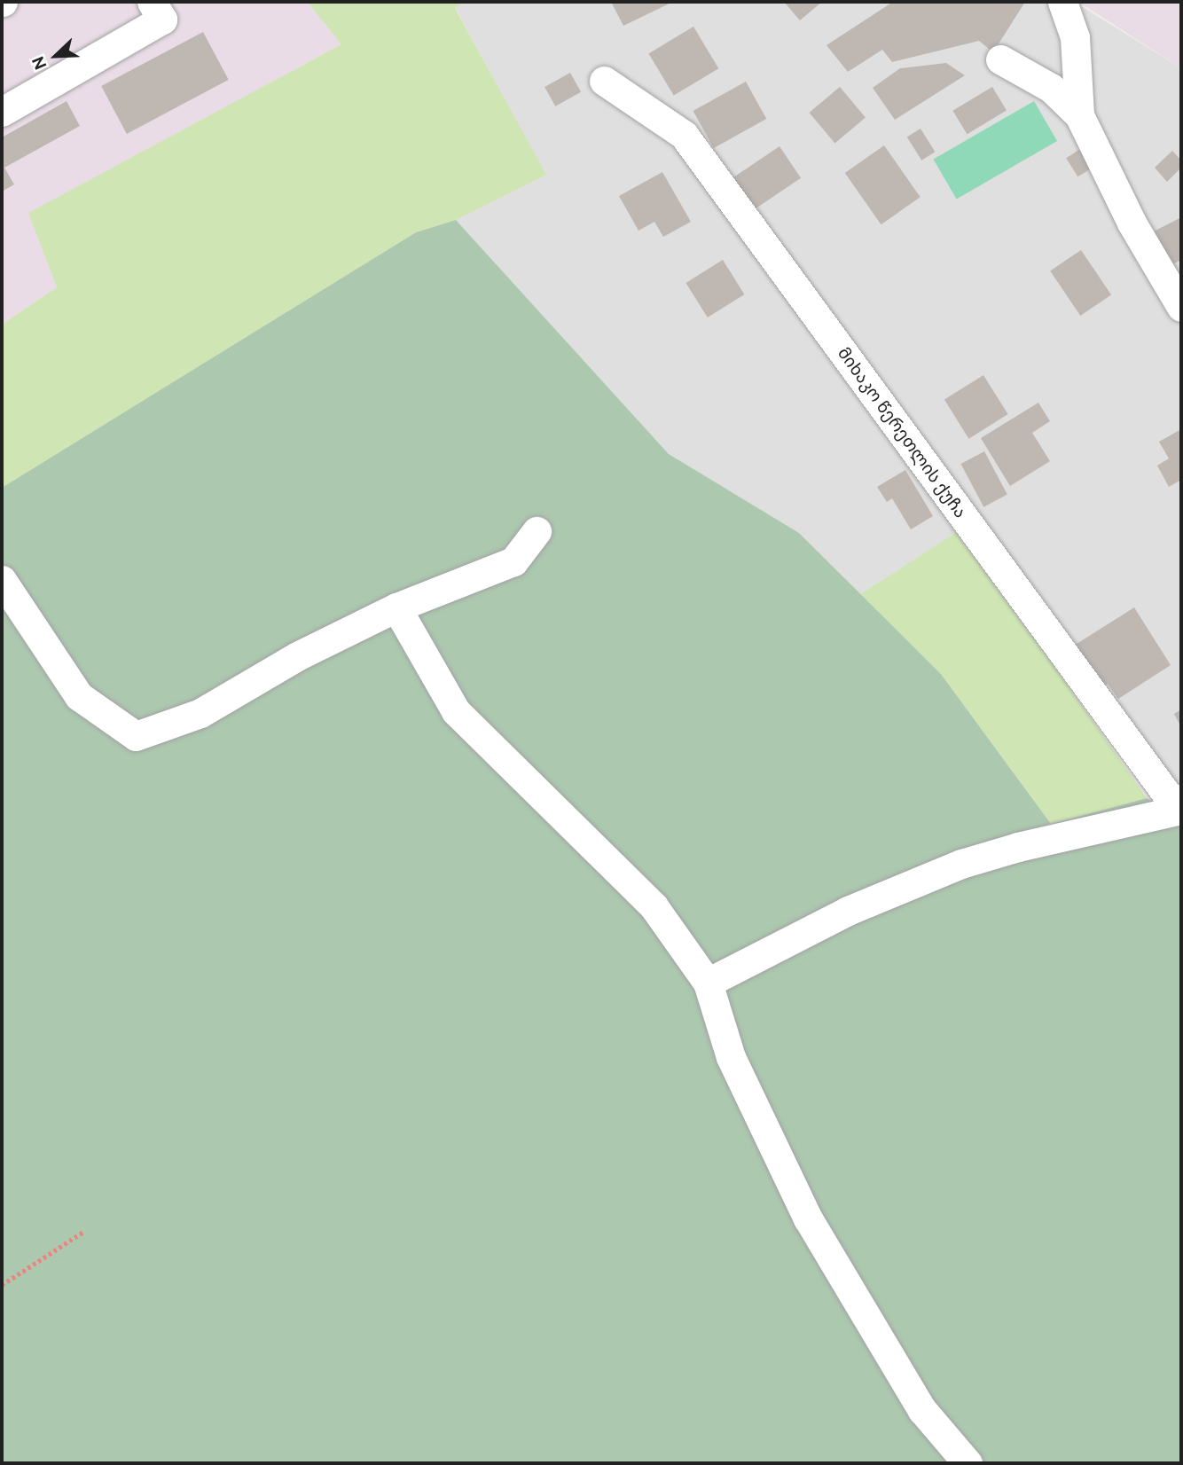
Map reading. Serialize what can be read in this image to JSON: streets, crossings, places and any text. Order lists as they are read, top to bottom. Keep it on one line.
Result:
{"streets":{"street":["მიხაკო წერეთლის ქუჩა"]},"north":"bottom left"}
